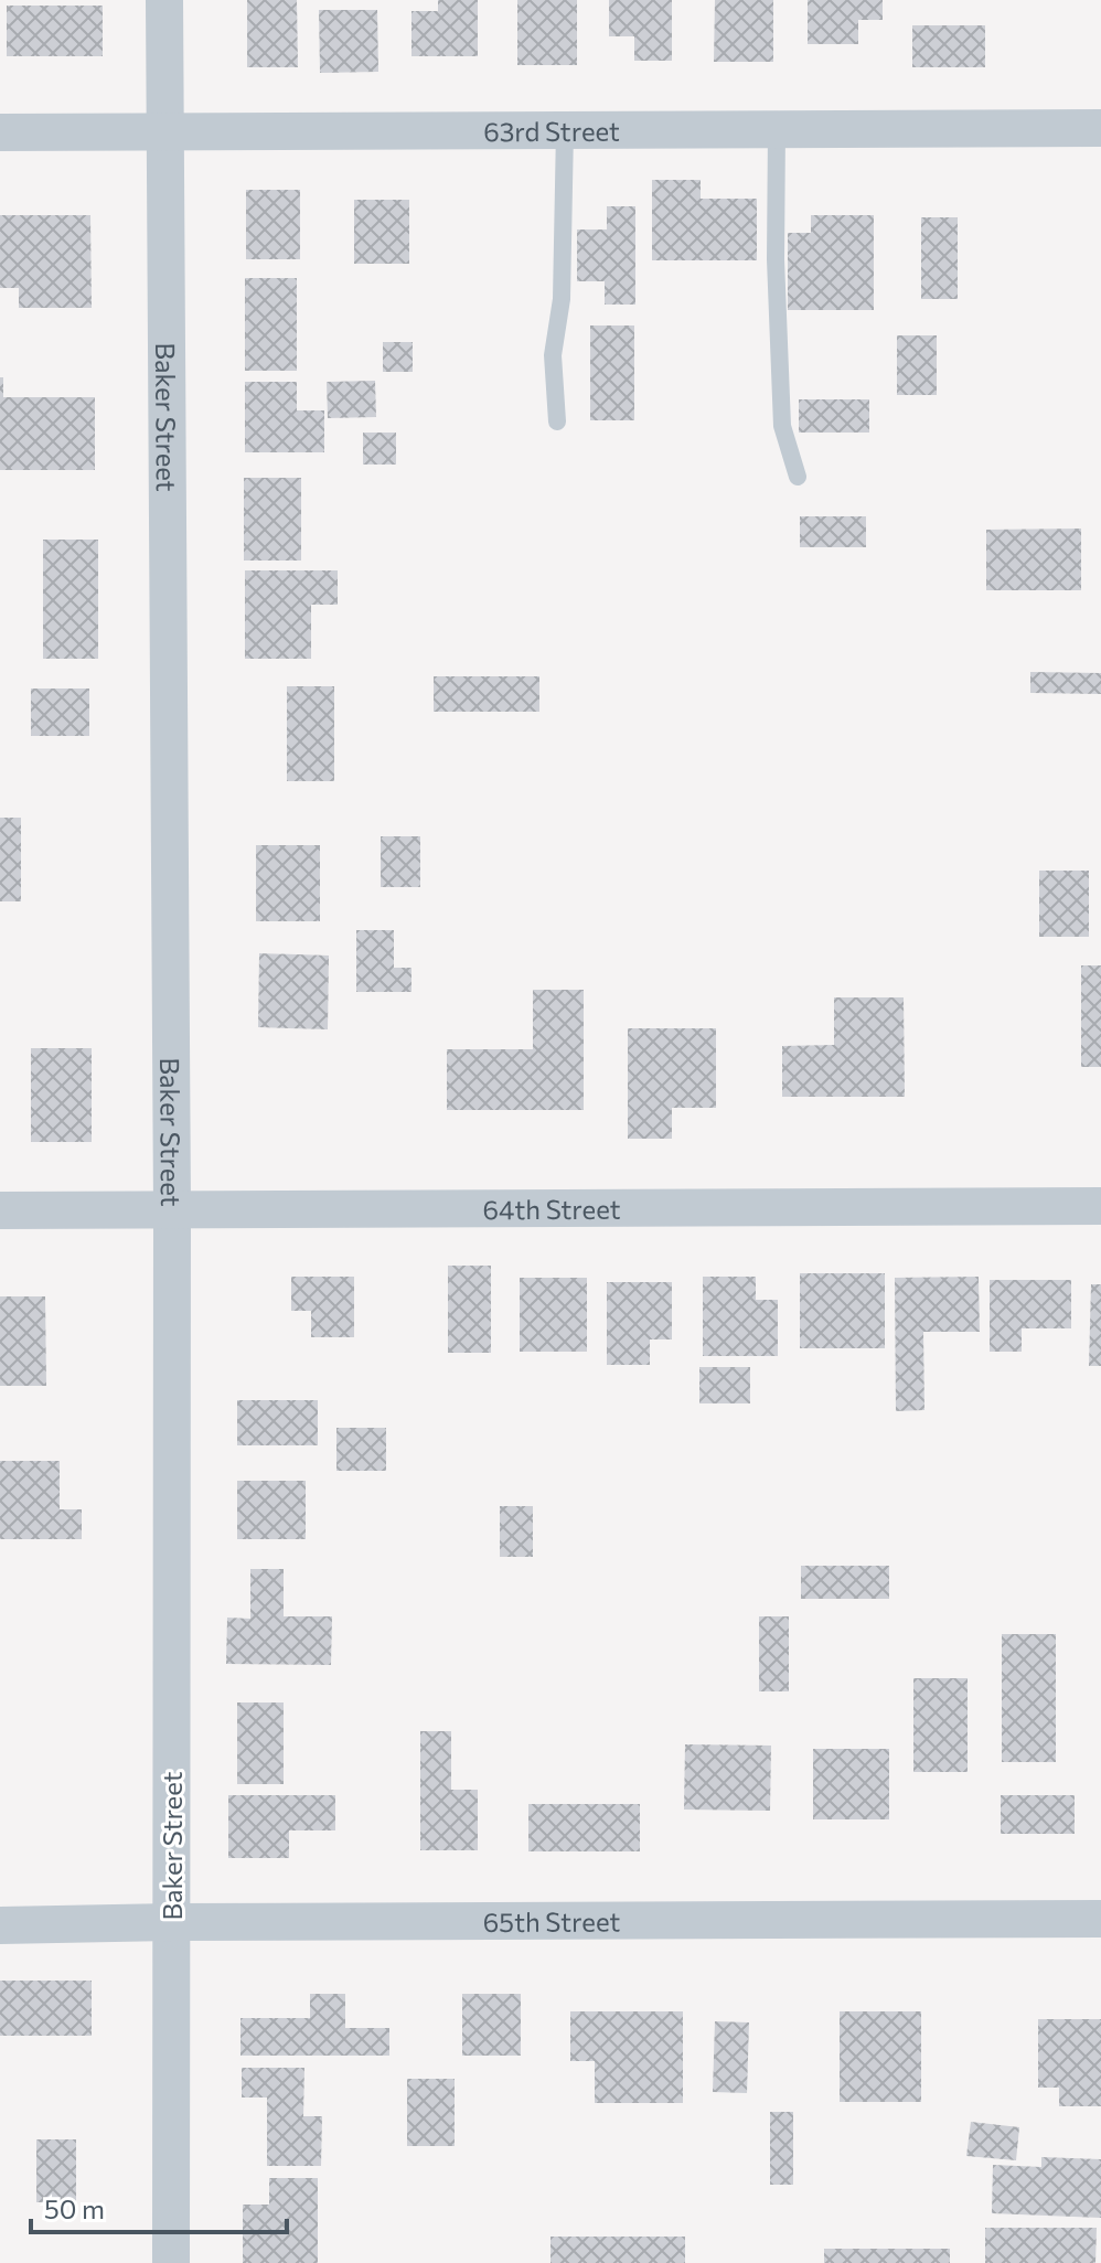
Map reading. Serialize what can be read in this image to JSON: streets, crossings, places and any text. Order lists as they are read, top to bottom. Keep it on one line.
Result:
{"streets":{"street":["63rd Street","Baker Street","64th Street","65th Street"]},"crossings":[["63rd Street","Baker Street"],["Baker Street","64th Street"],["Baker Street","65th Street"]],"scale_bar":"50 m"}
